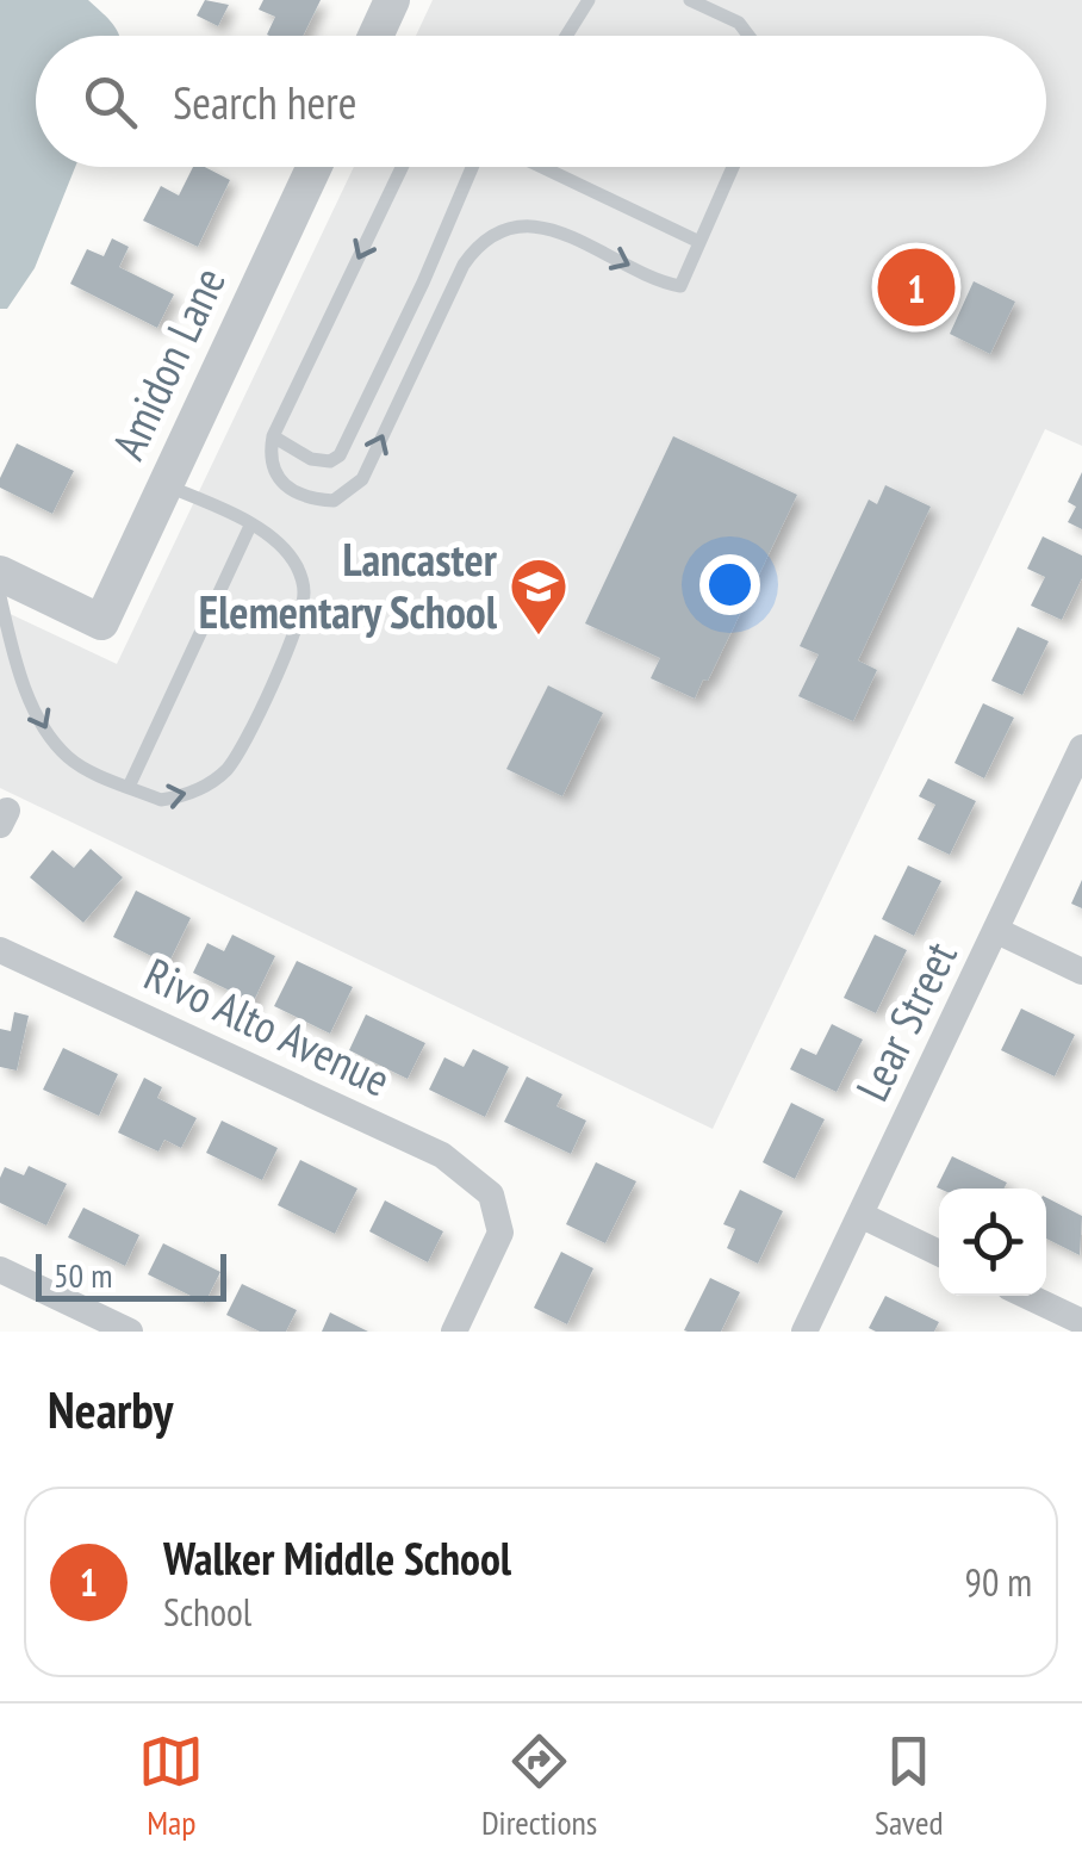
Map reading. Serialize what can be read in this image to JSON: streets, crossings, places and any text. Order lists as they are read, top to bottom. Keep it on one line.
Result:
{"streets":{"street":["Amidon Lane","Lear Street","Rivo Alto Avenue"]},"places":{"school or university":["Lancaster Elementary School"]},"scale_bar":"50 m","page":{"search":"Search here","pins":"1","scale":"50 m","heading":"Nearby","list":[{"mark":"1","name":"Walker Middle School","note":"School","value":"90 m"}],"nav":["Map","Directions","Saved"]}}
